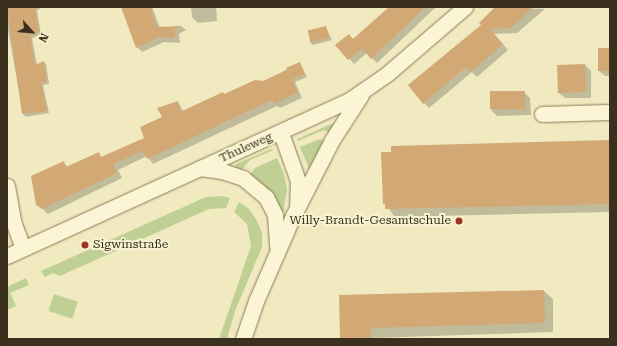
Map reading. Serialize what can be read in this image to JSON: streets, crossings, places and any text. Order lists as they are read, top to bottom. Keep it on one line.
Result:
{"streets":{"street":["Thuleweg"]},"places":["Willy-Brandt-Gesamtschule","Sigwinstraße"],"north":"bottom right"}
